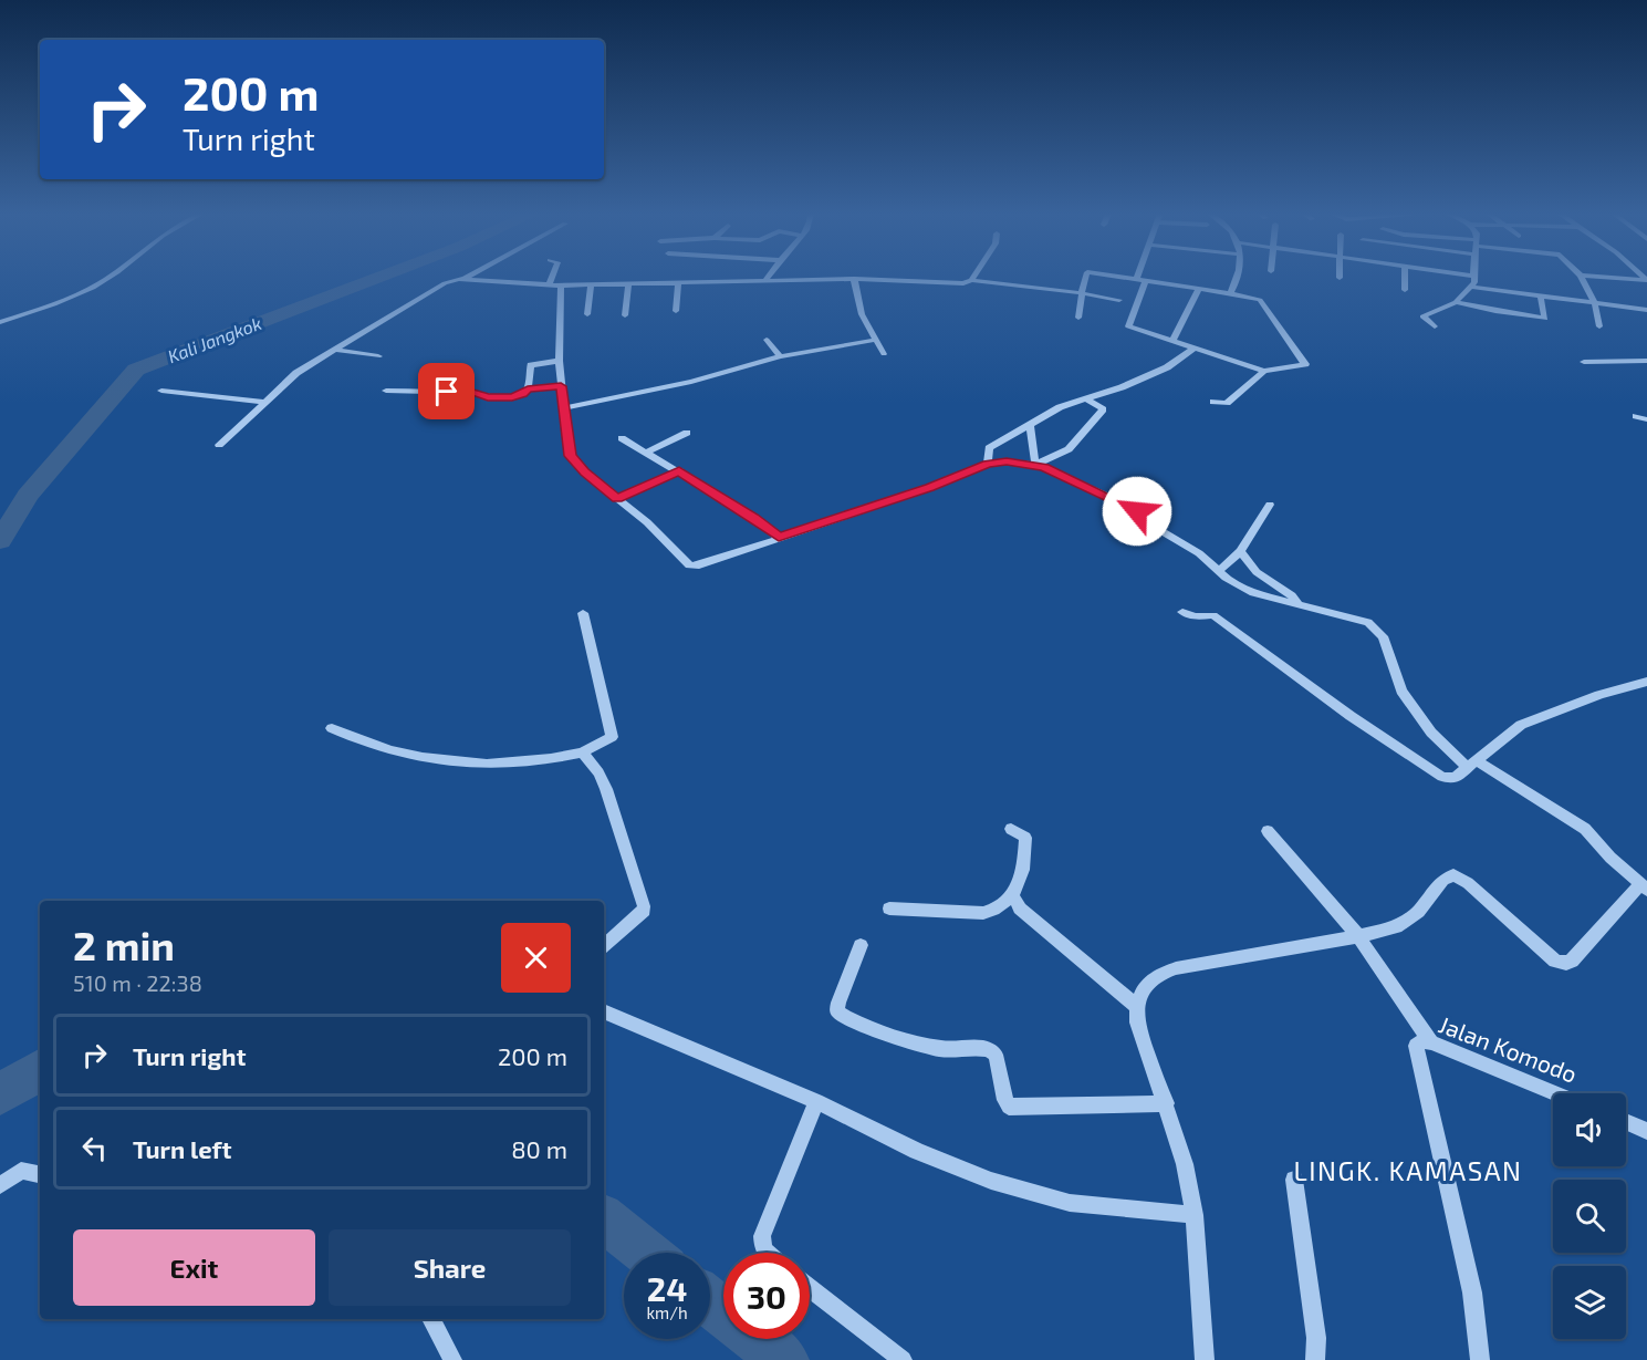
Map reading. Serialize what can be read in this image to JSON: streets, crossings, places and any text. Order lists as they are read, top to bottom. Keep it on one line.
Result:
{"streets":{"street":["Jalan Komodo"]},"districts":["LINGK. KAMASAN"],"water":["Kali Jangkok"],"page":{"turn":["200 m","Turn right"],"heading":["2 min","510 m · 22:38"],"list":[{"name":"Turn right","value":"200 m"},{"name":"Turn left","value":"80 m"}],"buttons":["Exit","Share"],"speed":"24 km/h","limit":"30"}}
